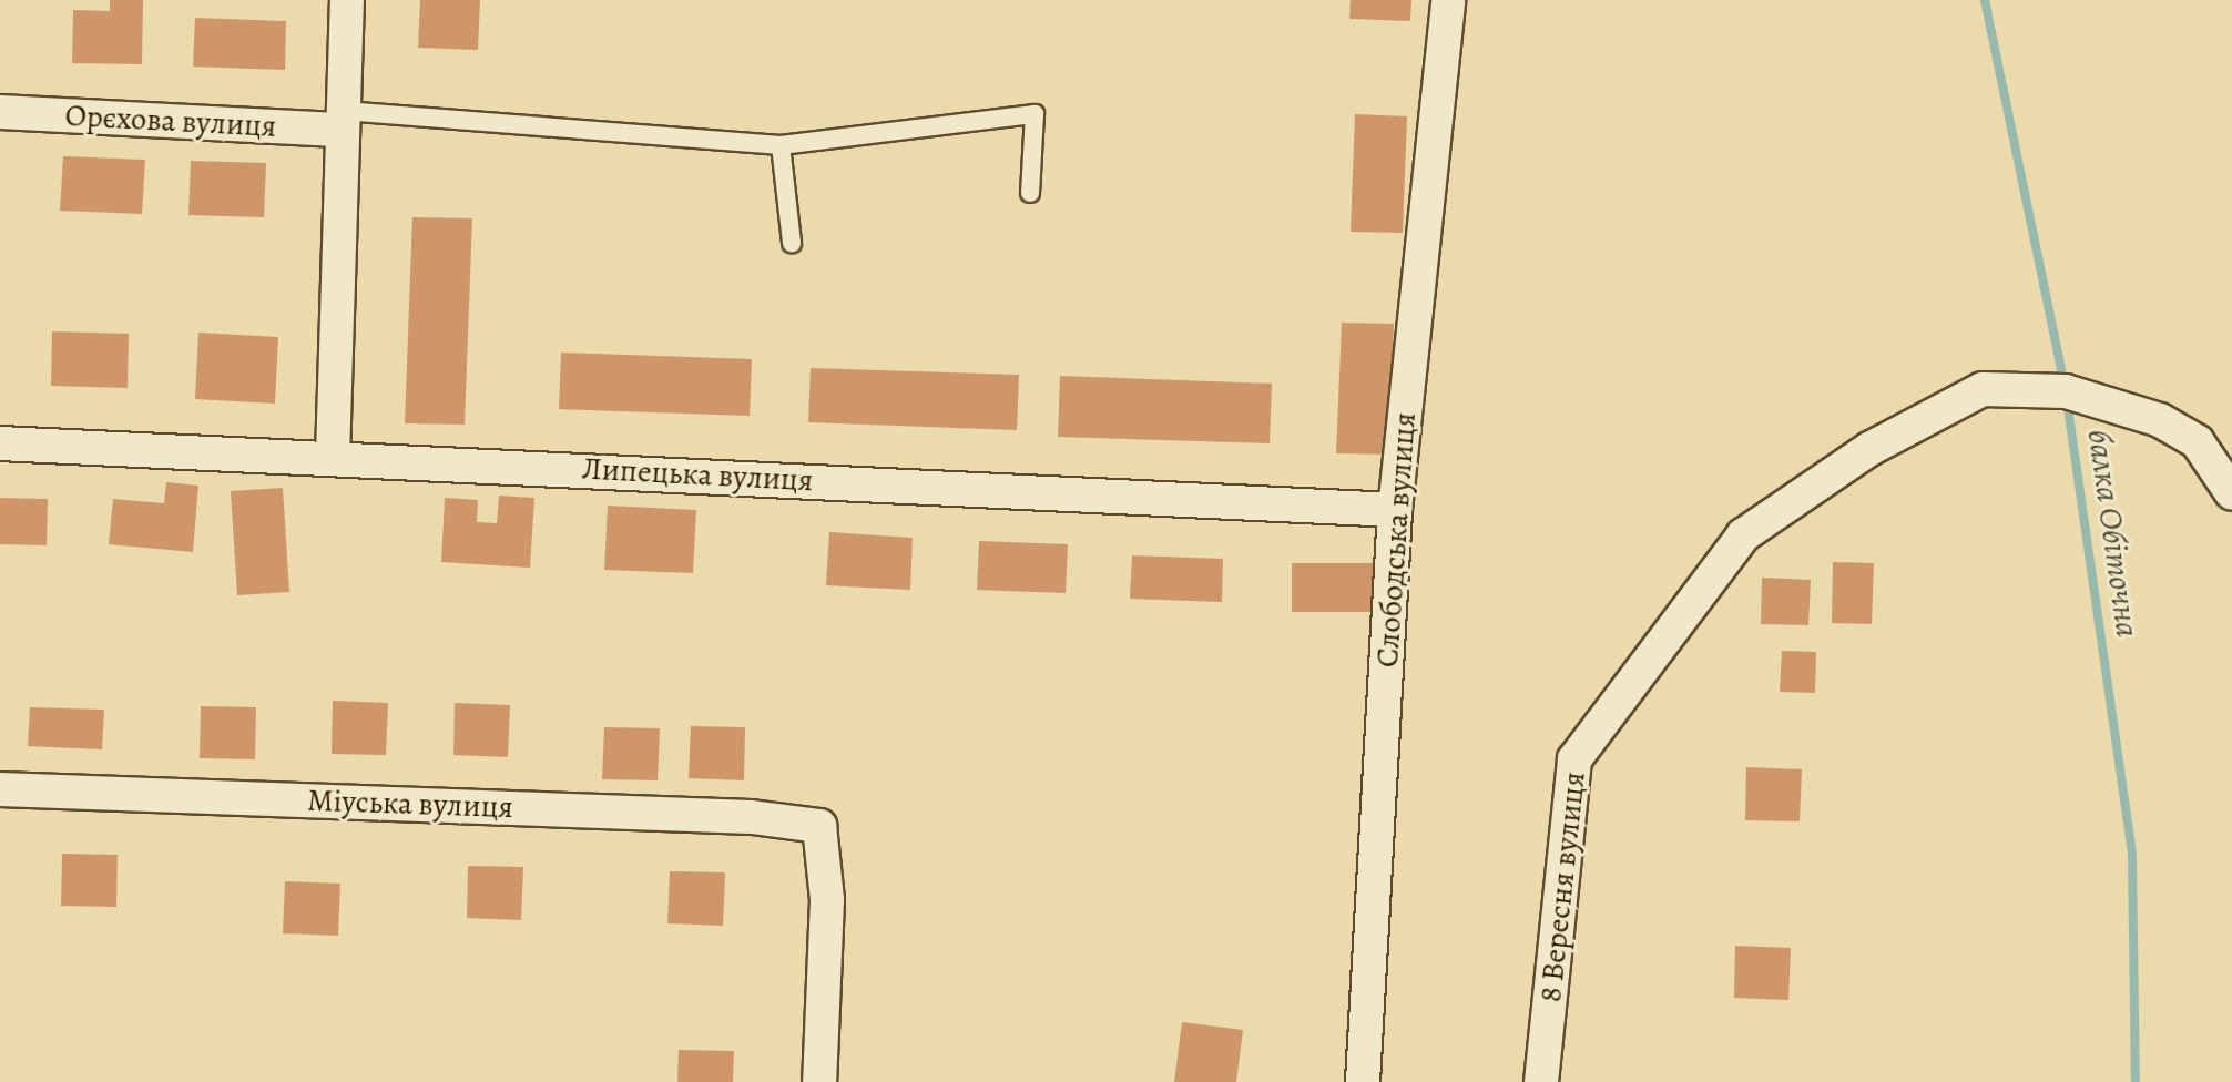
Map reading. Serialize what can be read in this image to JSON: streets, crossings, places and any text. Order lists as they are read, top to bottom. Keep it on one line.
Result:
{"streets":{"street":["Орєхова вулиця","Липецька вулиця","Слободська вулиця","Міуська вулиця","8 Вересня вулиця"]},"crossings":[["Липецька вулиця","Слободська вулиця"]],"water":["балка Обіточна"]}
